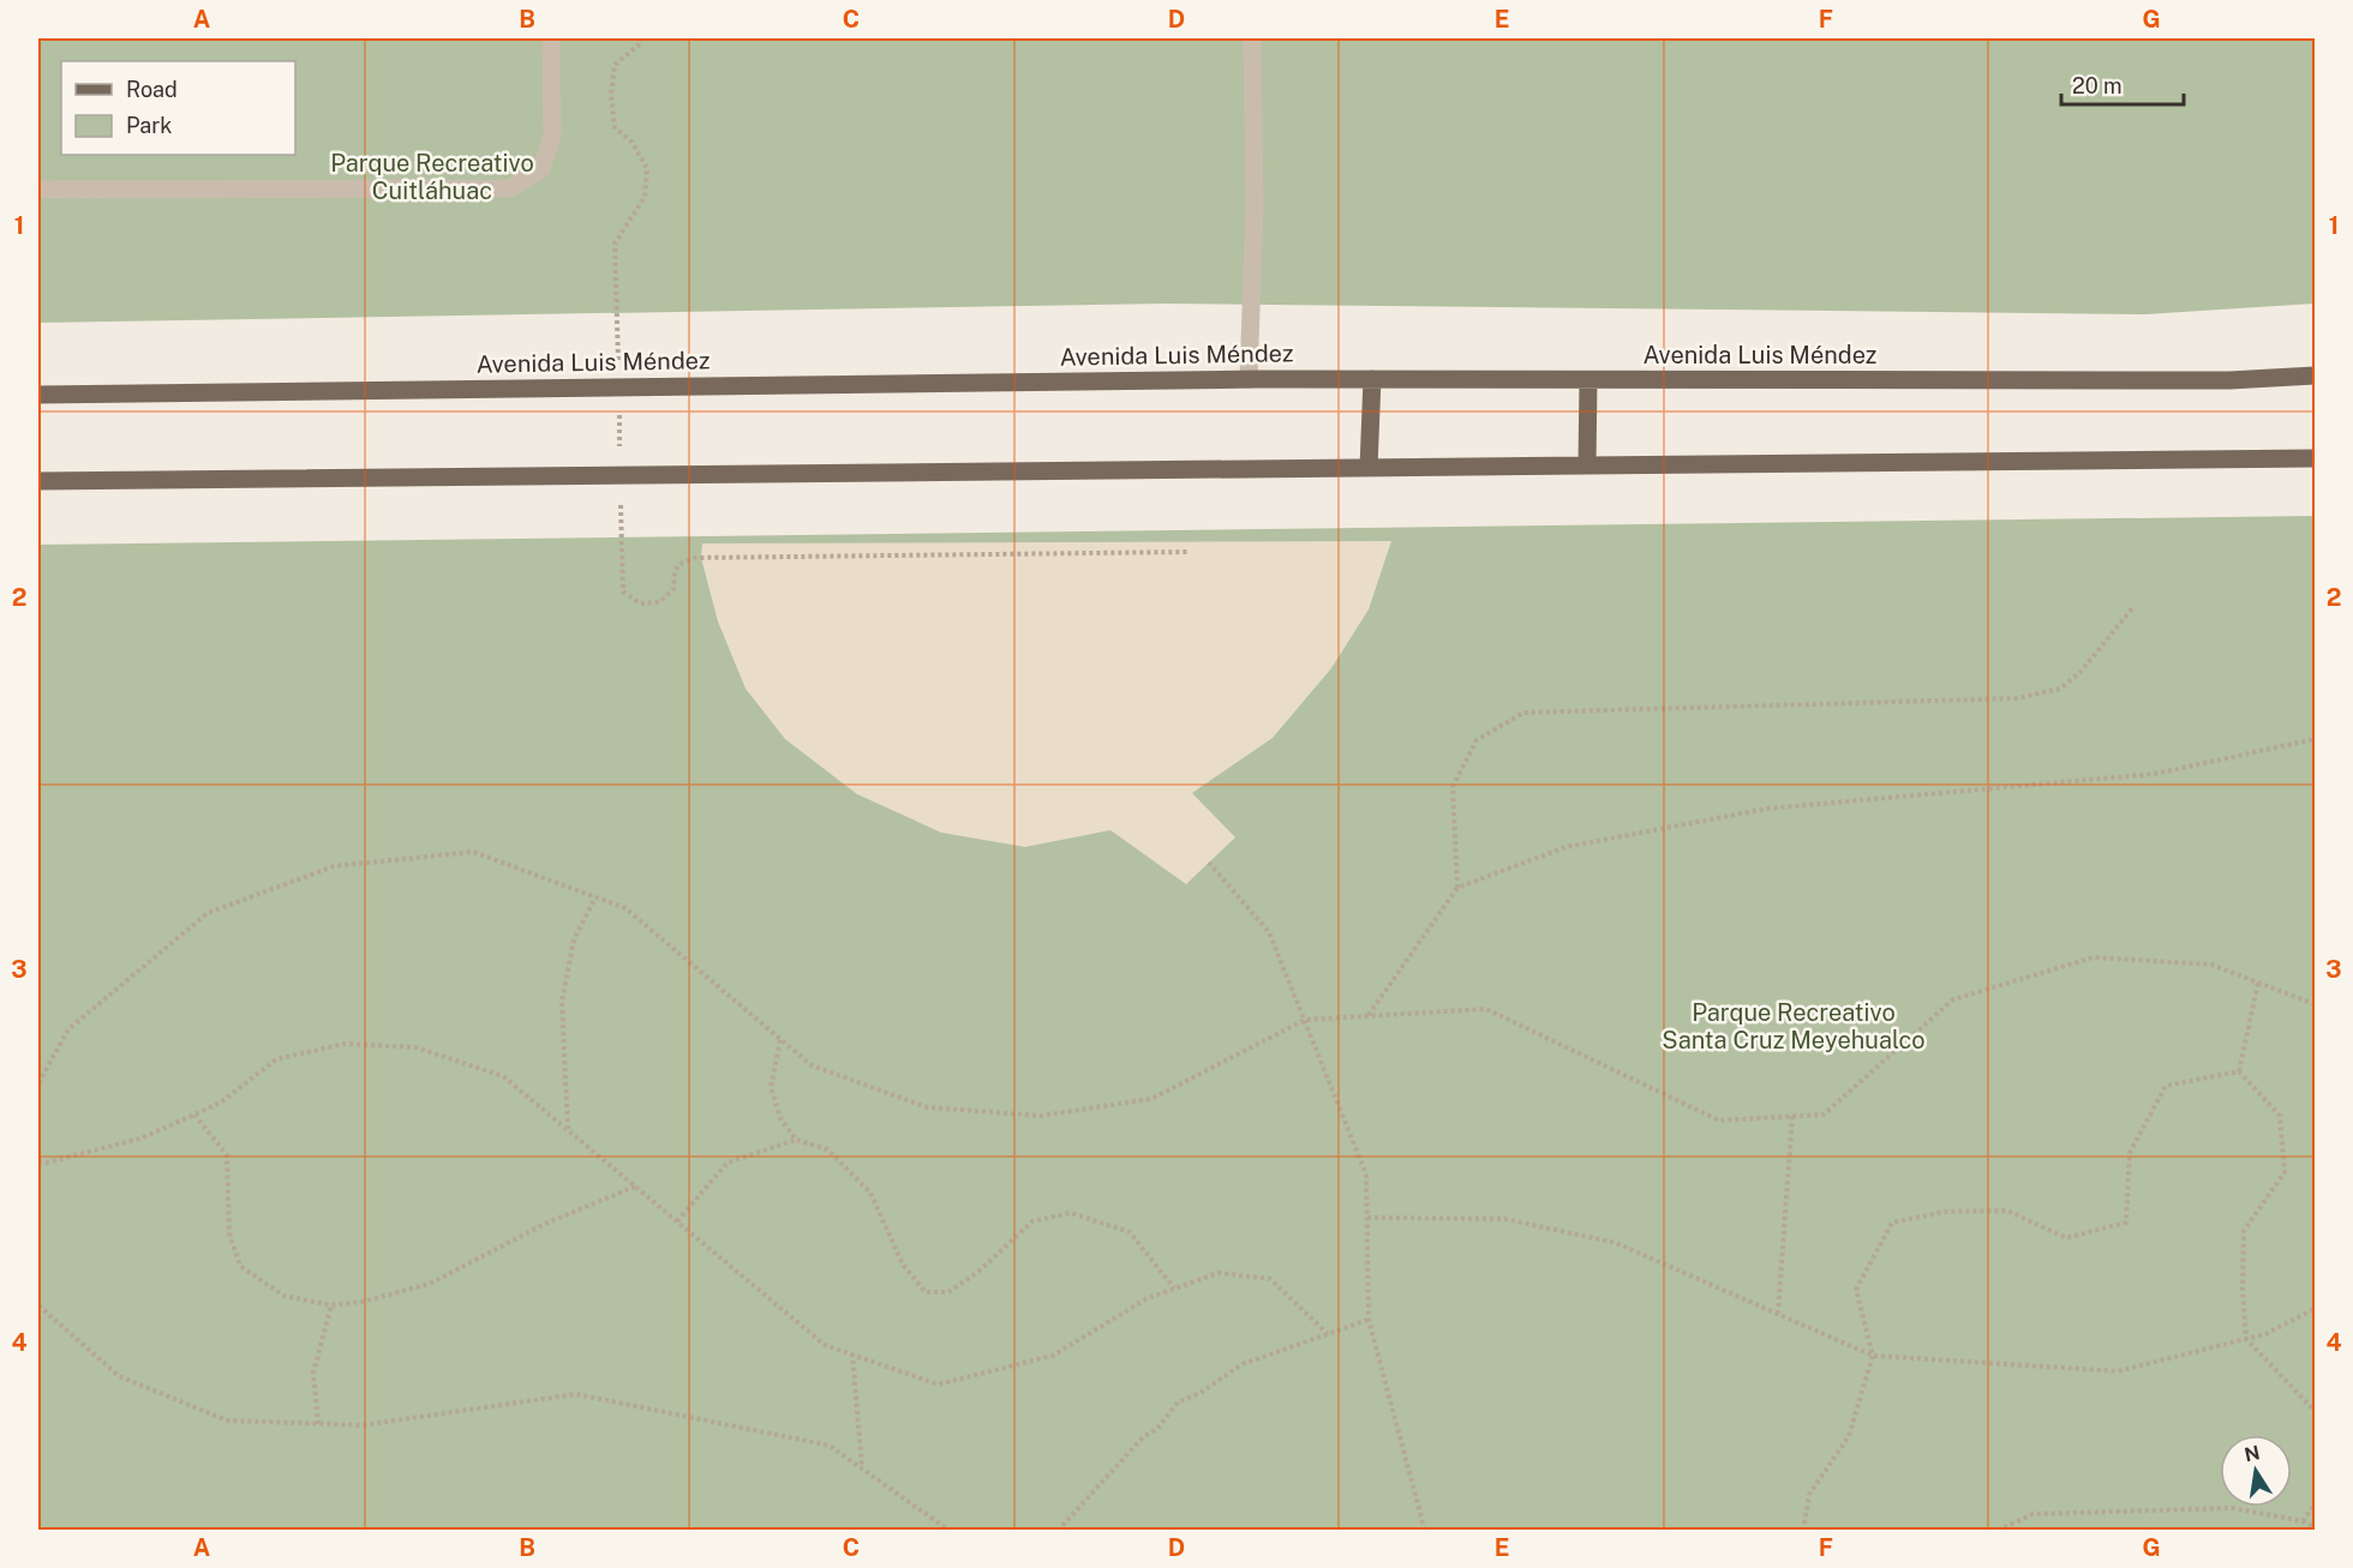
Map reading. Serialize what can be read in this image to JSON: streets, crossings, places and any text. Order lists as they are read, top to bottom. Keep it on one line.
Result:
{"streets":{"main road":["Avenida Luis Méndez"]},"parks":["Parque Recreativo Cuitláhuac","Parque Recreativo Santa Cruz Meyehualco"],"legend":["Road","Park"],"scale_bar":"20 m","north":"top","grid":{"columns":["A","B","C","D","E","F","G"],"rows":["1","2","3","4"]}}
